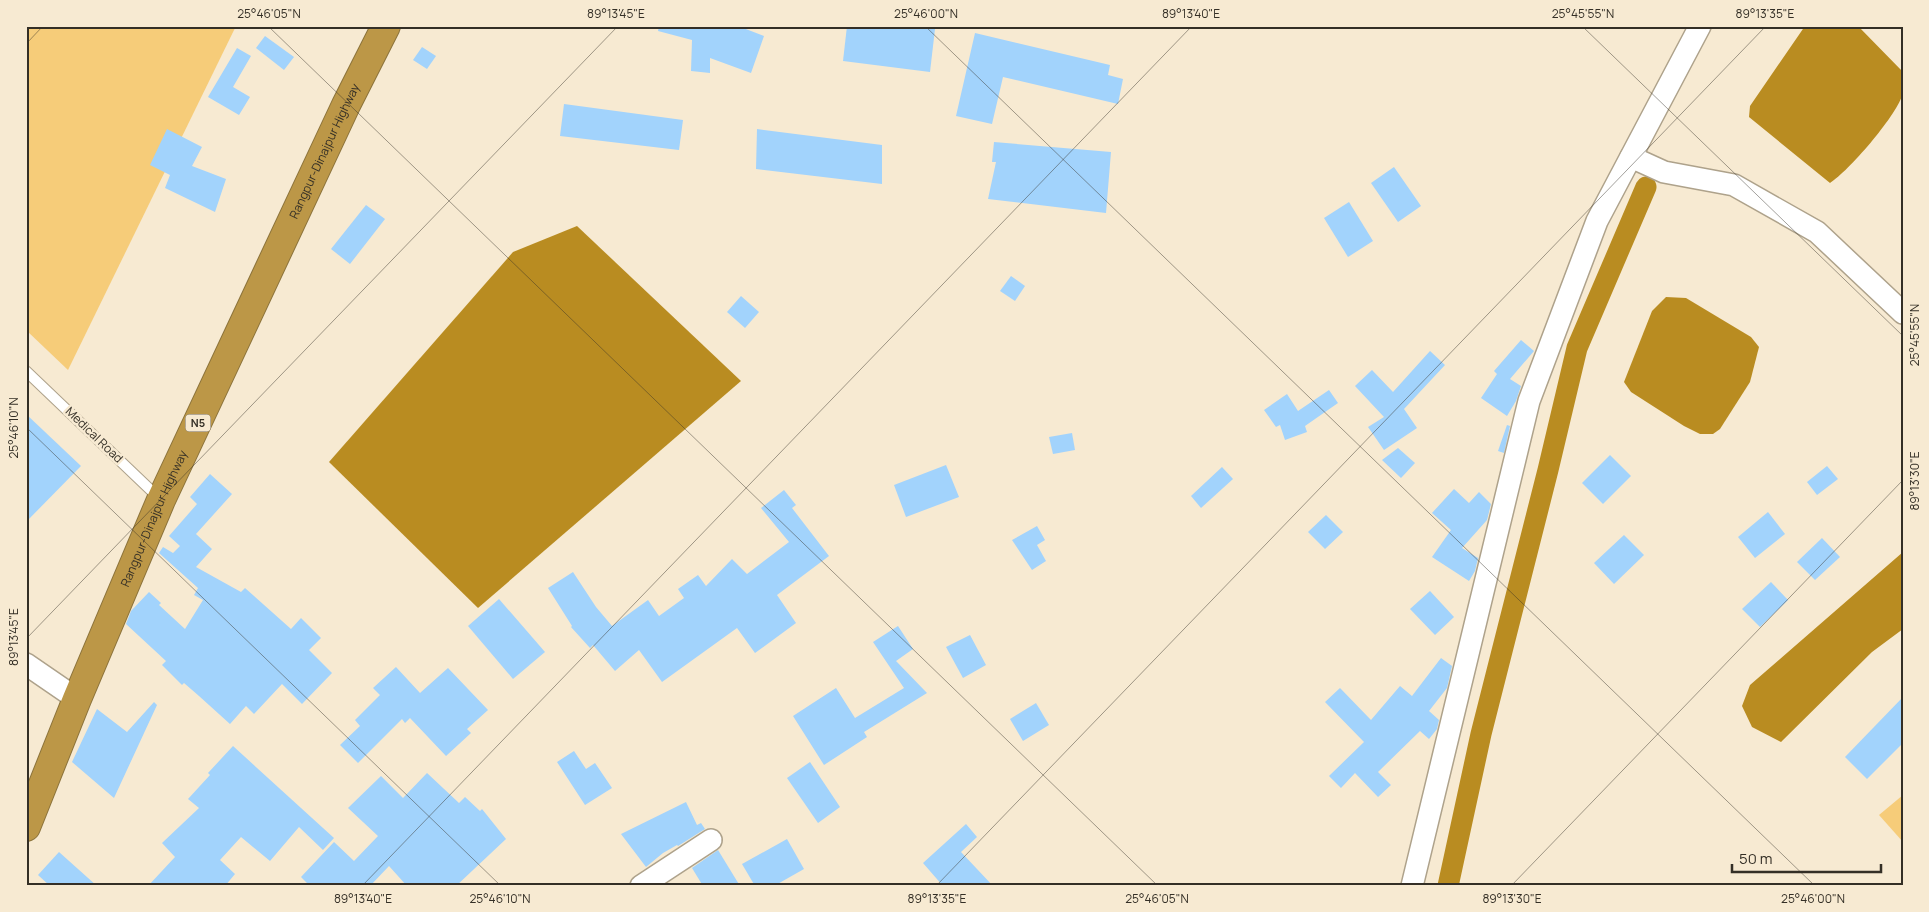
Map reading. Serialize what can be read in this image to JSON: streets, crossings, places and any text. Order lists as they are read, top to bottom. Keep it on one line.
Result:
{"streets":{"highway":["Rangpur-Dinajpur Highway","N5"],"lane":["Medical Road"]},"crossings":[["Rangpur-Dinajpur Highway","Medical Road"]],"scale_bar":"50 m","coordinates":["25°46'05\"N","89°13'45\"E","25°46'00\"N","89°13'40\"E","25°45'55\"N","89°13'35\"E","25°46'10\"N","89°13'30\"E"]}
